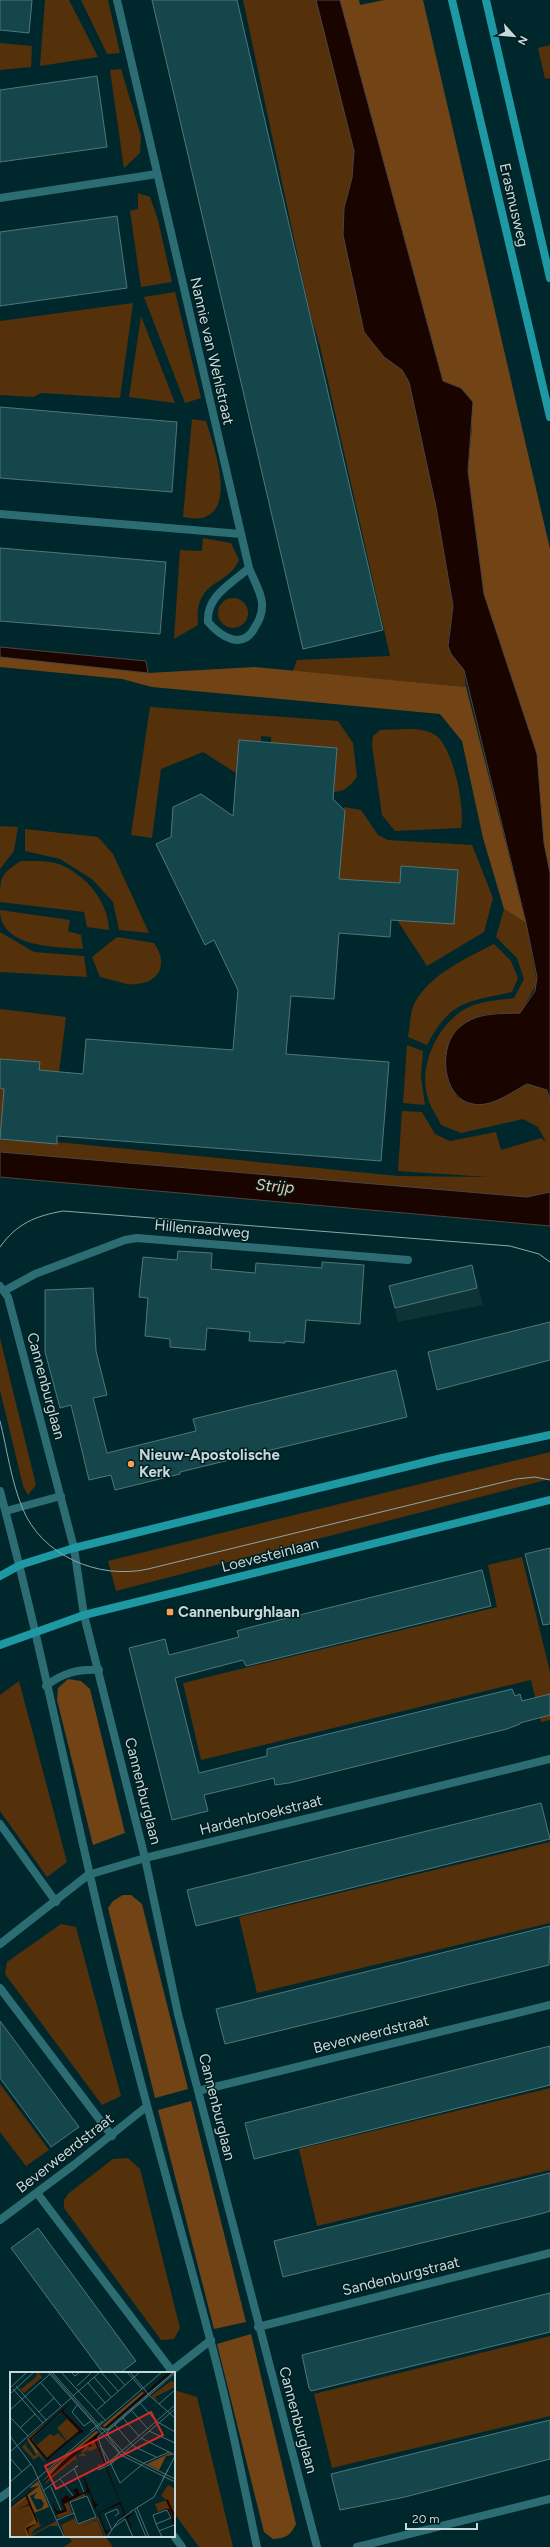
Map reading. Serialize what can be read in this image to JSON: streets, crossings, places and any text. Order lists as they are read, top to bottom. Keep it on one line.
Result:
{"streets":{"street":["Erasmusweg","Nannie van Wehlstraat","Hillenraadweg","Cannenburglaan","Loevesteinlaan","Hardenbroekstraat","Beverweerdstraat","Sandenburgstraat"]},"crossings":[["Hillenraadweg","Cannenburglaan"],["Cannenburglaan","Loevesteinlaan"],["Cannenburglaan","Hardenbroekstraat"],["Cannenburglaan","Beverweerdstraat"],["Cannenburglaan","Sandenburgstraat"]],"water":["Strijp"],"places":{"other":["Nieuw-Apostolische Kerk"],"transit":["Cannenburghlaan"]},"scale_bar":"20 m","north":"bottom right"}
